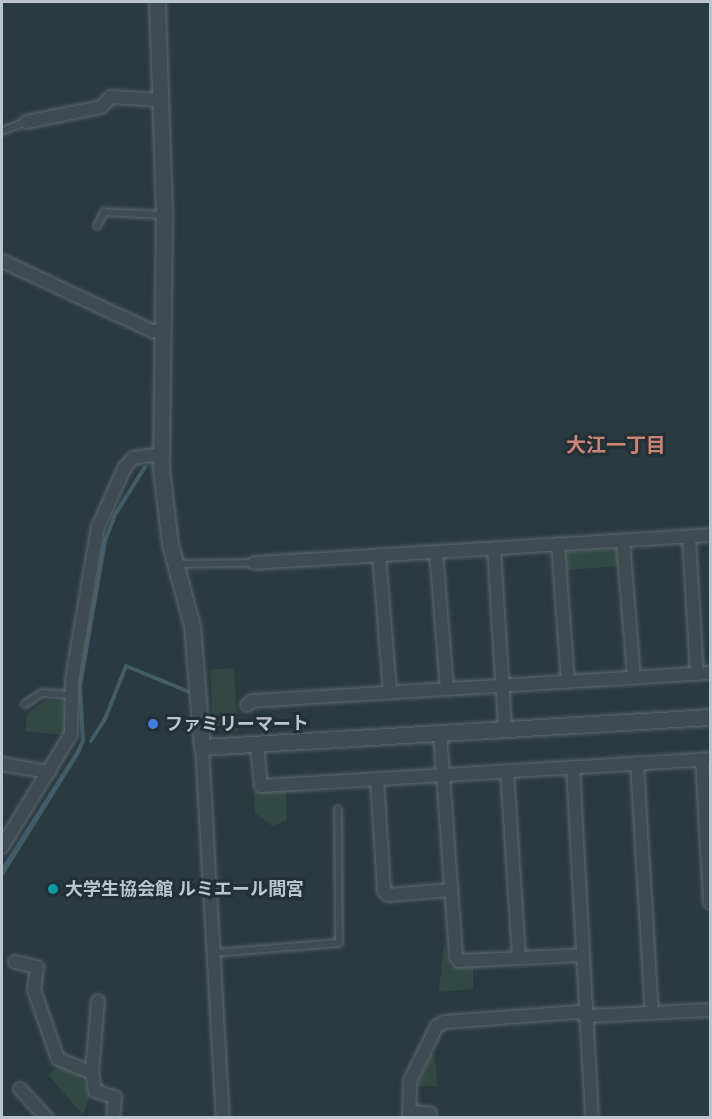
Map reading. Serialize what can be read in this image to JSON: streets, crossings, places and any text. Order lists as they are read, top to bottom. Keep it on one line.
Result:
{"districts":["大江一丁目"],"places":["ファミリーマート","大学生協会館 ルミエール間宮"]}
